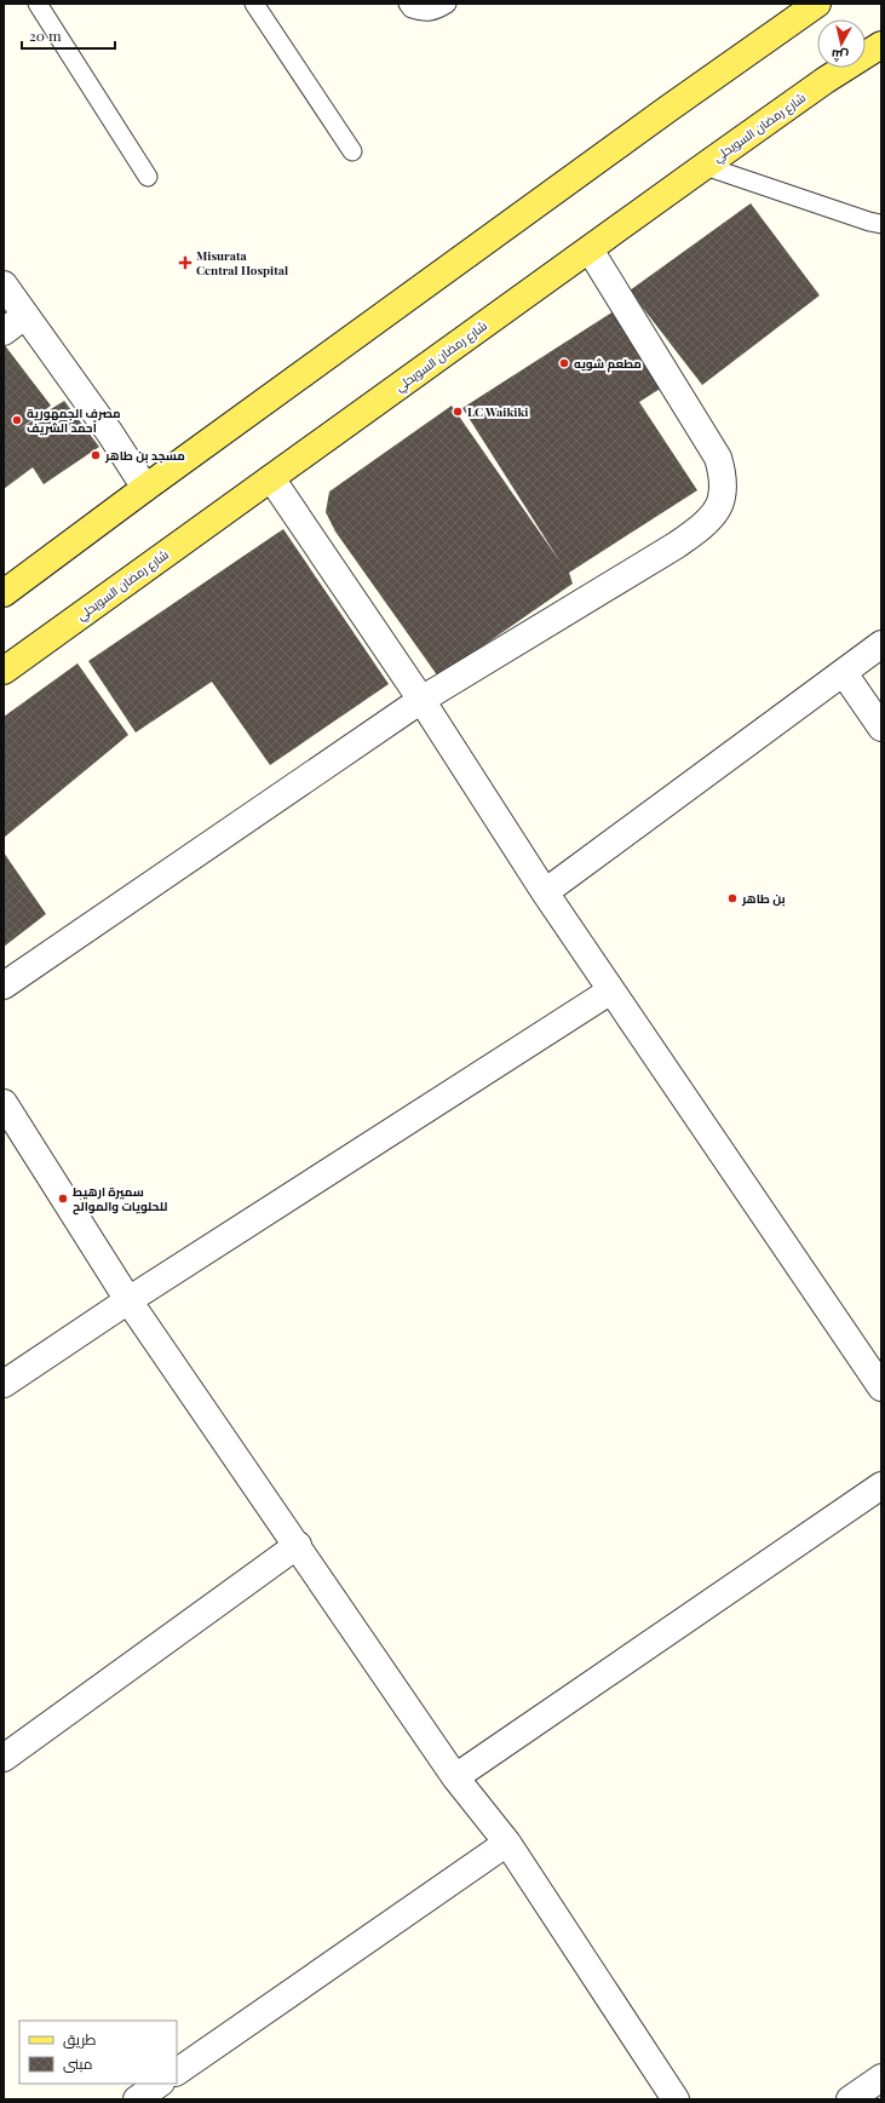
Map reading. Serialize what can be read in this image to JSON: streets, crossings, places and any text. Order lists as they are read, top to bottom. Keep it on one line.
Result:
{"streets":{"main road":["شارع رمضان السويحلي"]},"places":{"health":["Misurata Central Hospital"],"other":["مطعم شويه","LC Waikiki","مصرف الجمهورية أحمد الشريف","مسجد بن طاهر","بن طاهر","سميرة ارهيط للحلويات والموالح"]},"legend":["طريق","مبنى"],"scale_bar":"20 m","north":"bottom"}
